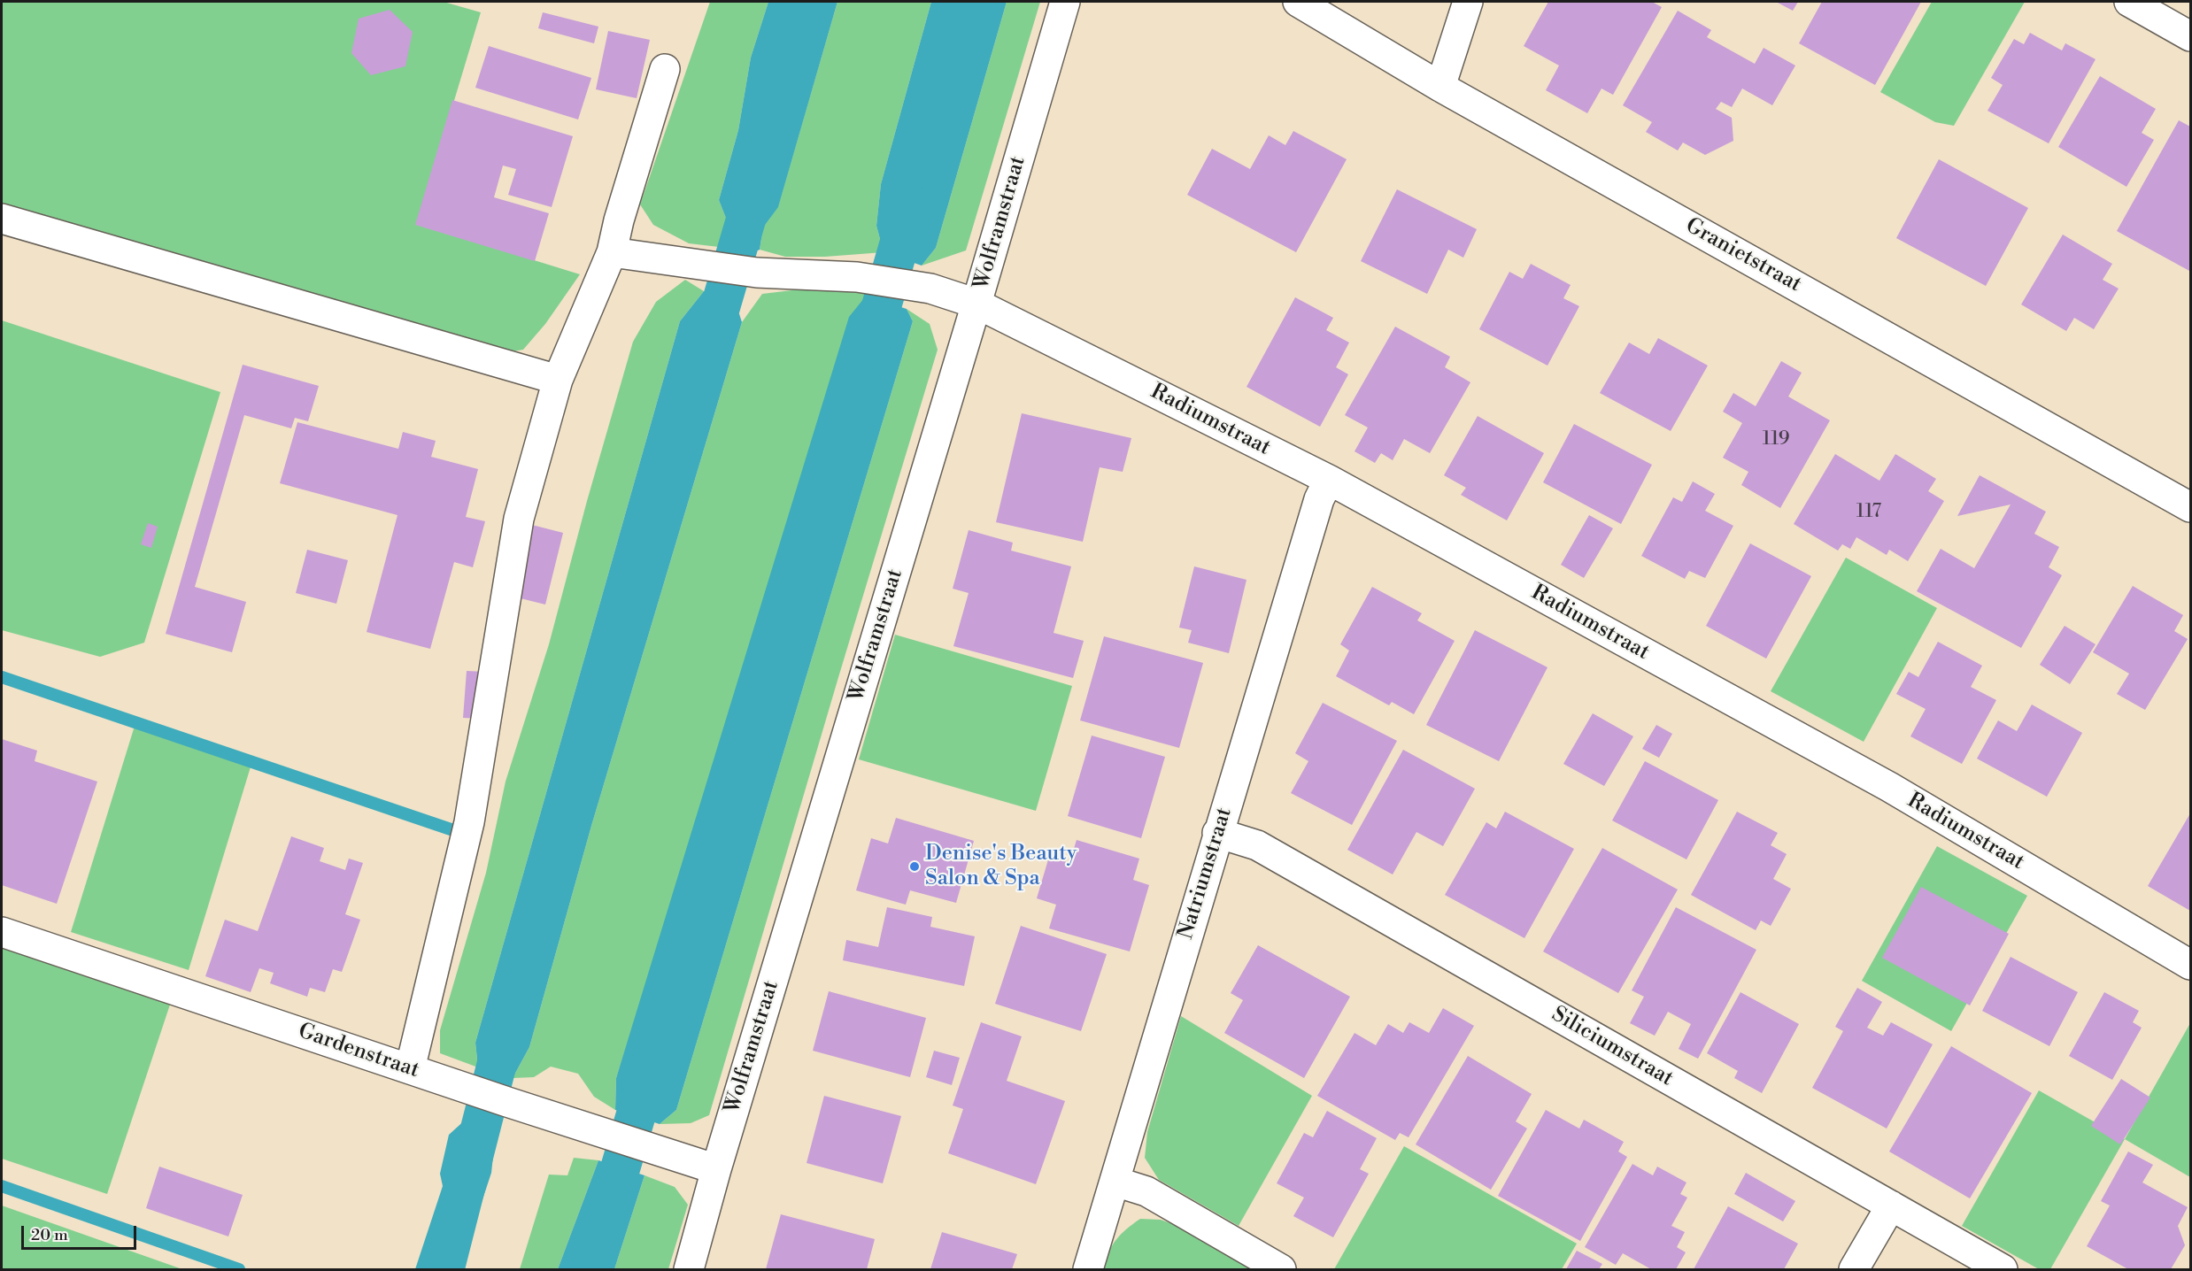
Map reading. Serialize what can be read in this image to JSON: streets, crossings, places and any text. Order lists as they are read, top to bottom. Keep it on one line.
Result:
{"streets":{"street":["Wolframstraat","Granietstraat","Radiumstraat","Natriumstraat","Siliciumstraat","Gardenstraat"]},"crossings":[["Wolframstraat","Radiumstraat"],["Wolframstraat","Gardenstraat"],["Radiumstraat","Natriumstraat"],["Natriumstraat","Siliciumstraat"]],"places":["Denise's Beauty Salon & Spa"],"house_numbers":["119","117"],"scale_bar":"20 m"}
